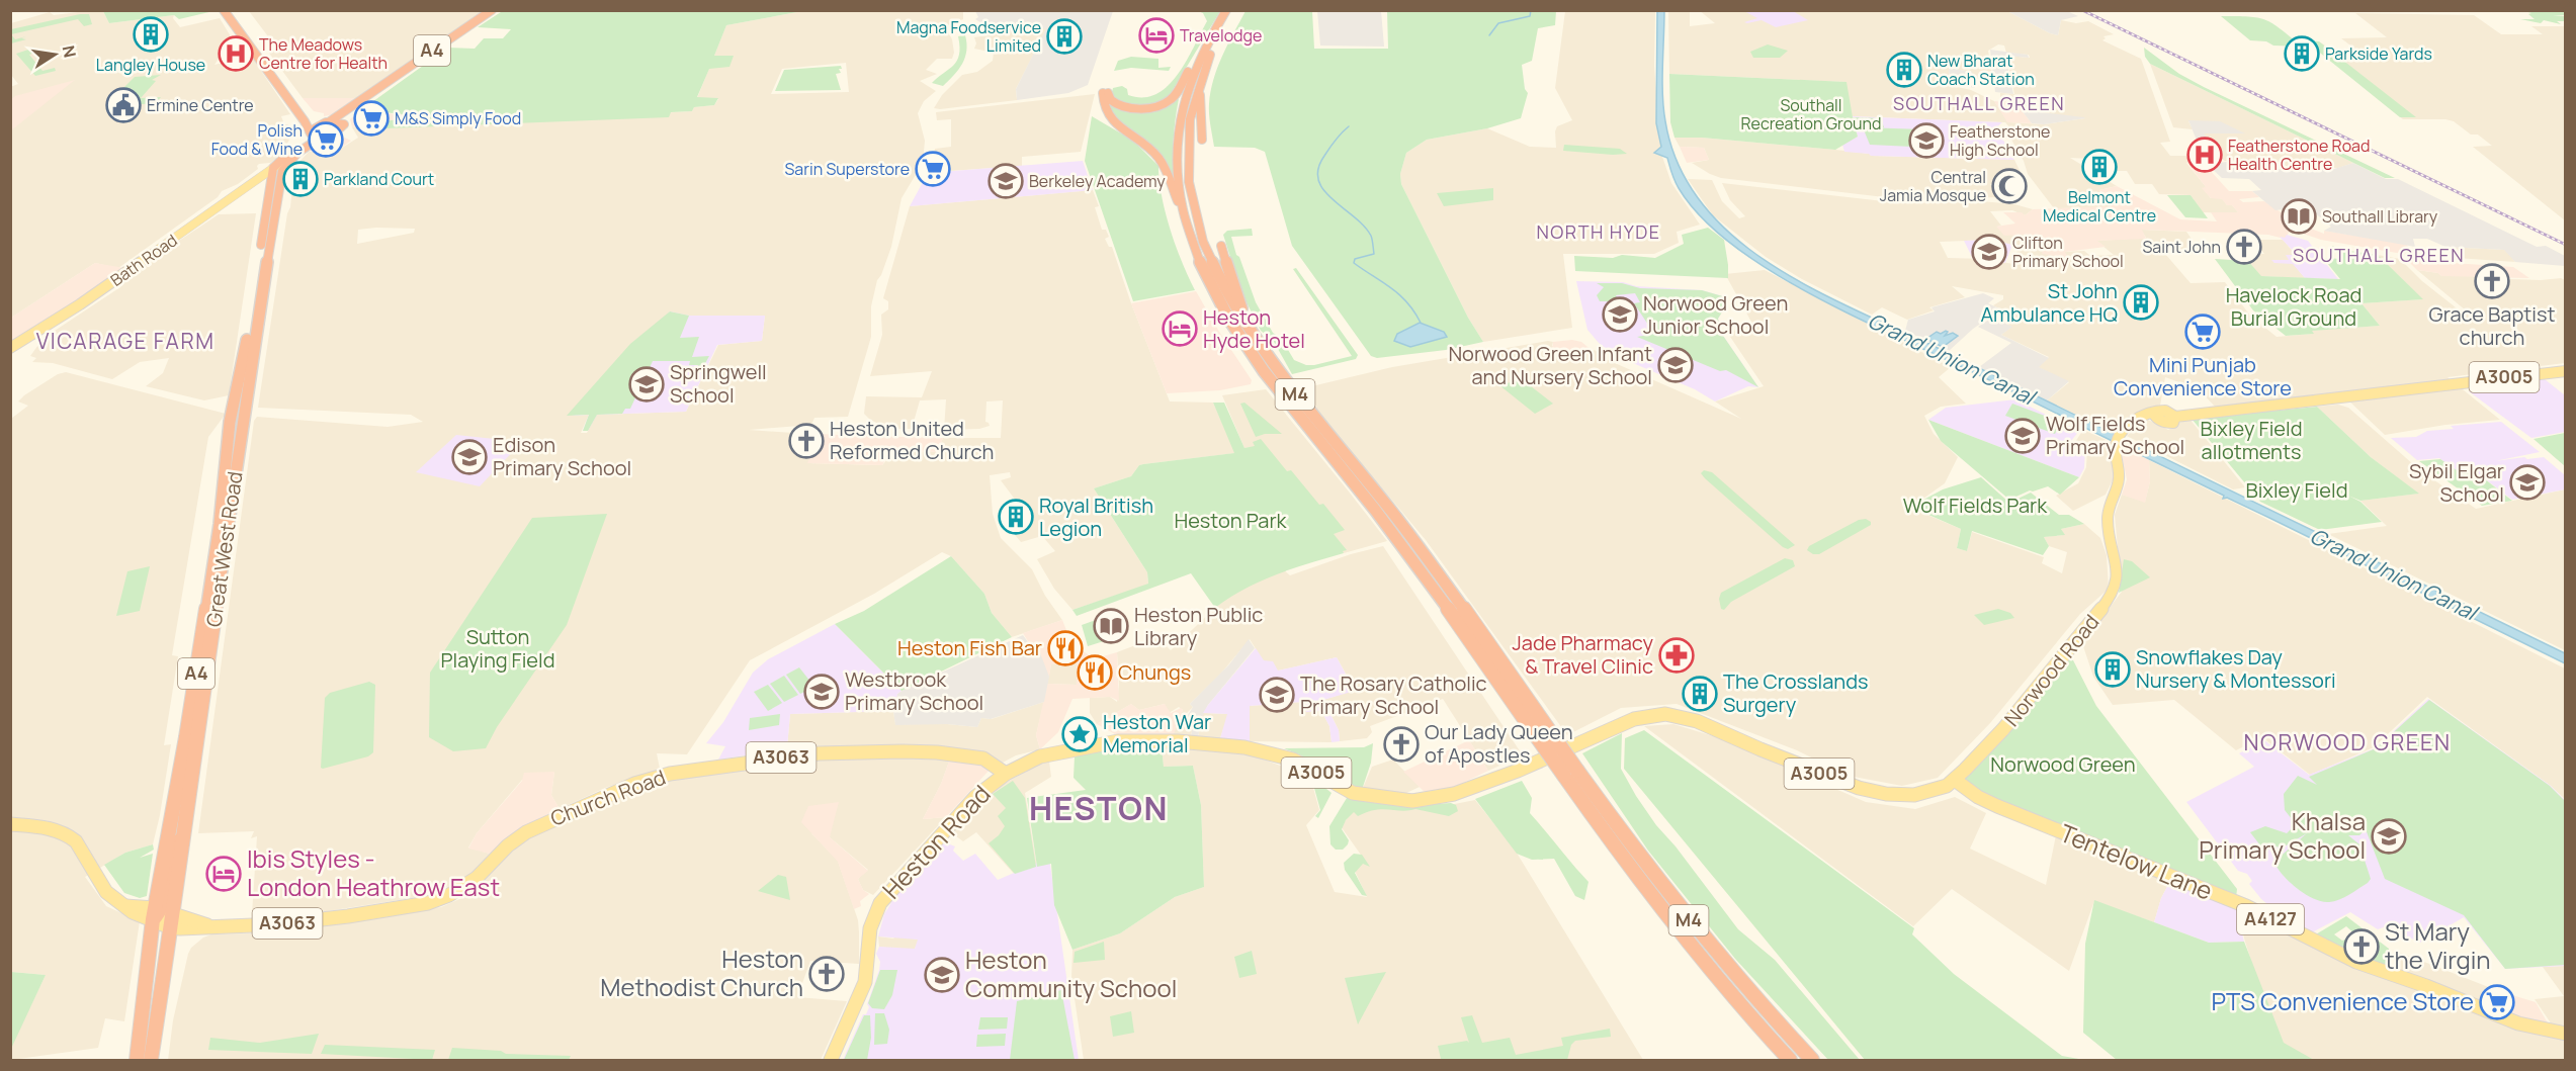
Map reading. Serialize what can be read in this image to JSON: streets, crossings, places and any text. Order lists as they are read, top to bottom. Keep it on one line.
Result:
{"streets":{"highway":["A4","Bath Road","M4","Great West Road"],"main road":["A3005","Norwood Road","A3063","Church Road","Heston Road","Tentelow Lane","A4127"]},"crossings":[["A4","Bath Road"],["A4","Great West Road"],["Bath Road","Great West Road"],["Great West Road","A3063"],["Great West Road","Church Road"],["Norwood Road","Heston Road"],["Norwood Road","Tentelow Lane"],["A3063","Church Road"],["Church Road","Heston Road"],["Heston Road","Tentelow Lane"]],"districts":["SOUTHALL GREEN","NORTH HYDE","SOUTHALL GREEN","VICARAGE FARM","NORWOOD GREEN","HESTON"],"water":["Grand Union Canal"],"parks":["Southall Recreation Ground","Havelock Road Burial Ground","Bixley Field allotments","Bixley Field","Wolf Fields Park","Heston Park","Sutton Playing Field","Norwood Green"],"places":{"building":["Langley House","Magna Foodservice Limited","Parkside Yards","New Bharat Coach Station","Belmont Medical Centre","Parkland Court","St John Ambulance HQ","Royal British Legion","Snowflakes Day Nursery & Montessori","The Crosslands Surgery"],"hotel":["Travelodge","Heston Hyde Hotel","Ibis Styles - London Heathrow East"],"hospital":["The Meadows Centre for Health","Featherstone Road Health Centre"],"public building":["Ermine Centre"],"supermarket":["M&S Simply Food","Polish Food & Wine","Sarin Superstore","Mini Punjab Convenience Store","PTS Convenience Store"],"school or university":["Featherstone High School","Berkeley Academy","Clifton Primary School","Norwood Green Junior School","Norwood Green Infant and Nursery School","Springwell School","Wolf Fields Primary School","Edison Primary School","Sybil Elgar School","Westbrook Primary School","The Rosary Catholic Primary School","Khalsa Primary School","Heston Community School"],"mosque":["Central Jamia Mosque"],"library":["Southall Library","Heston Public Library"],"church":["Saint John","Grace Baptist church","Heston United Reformed Church","Our Lady Queen of Apostles","St Mary the Virgin","Heston Methodist Church"],"restaurant":["Heston Fish Bar","Chungs"],"pharmacy":["Jade Pharmacy & Travel Clinic"],"place":["Heston War Memorial"]},"north":"right"}
